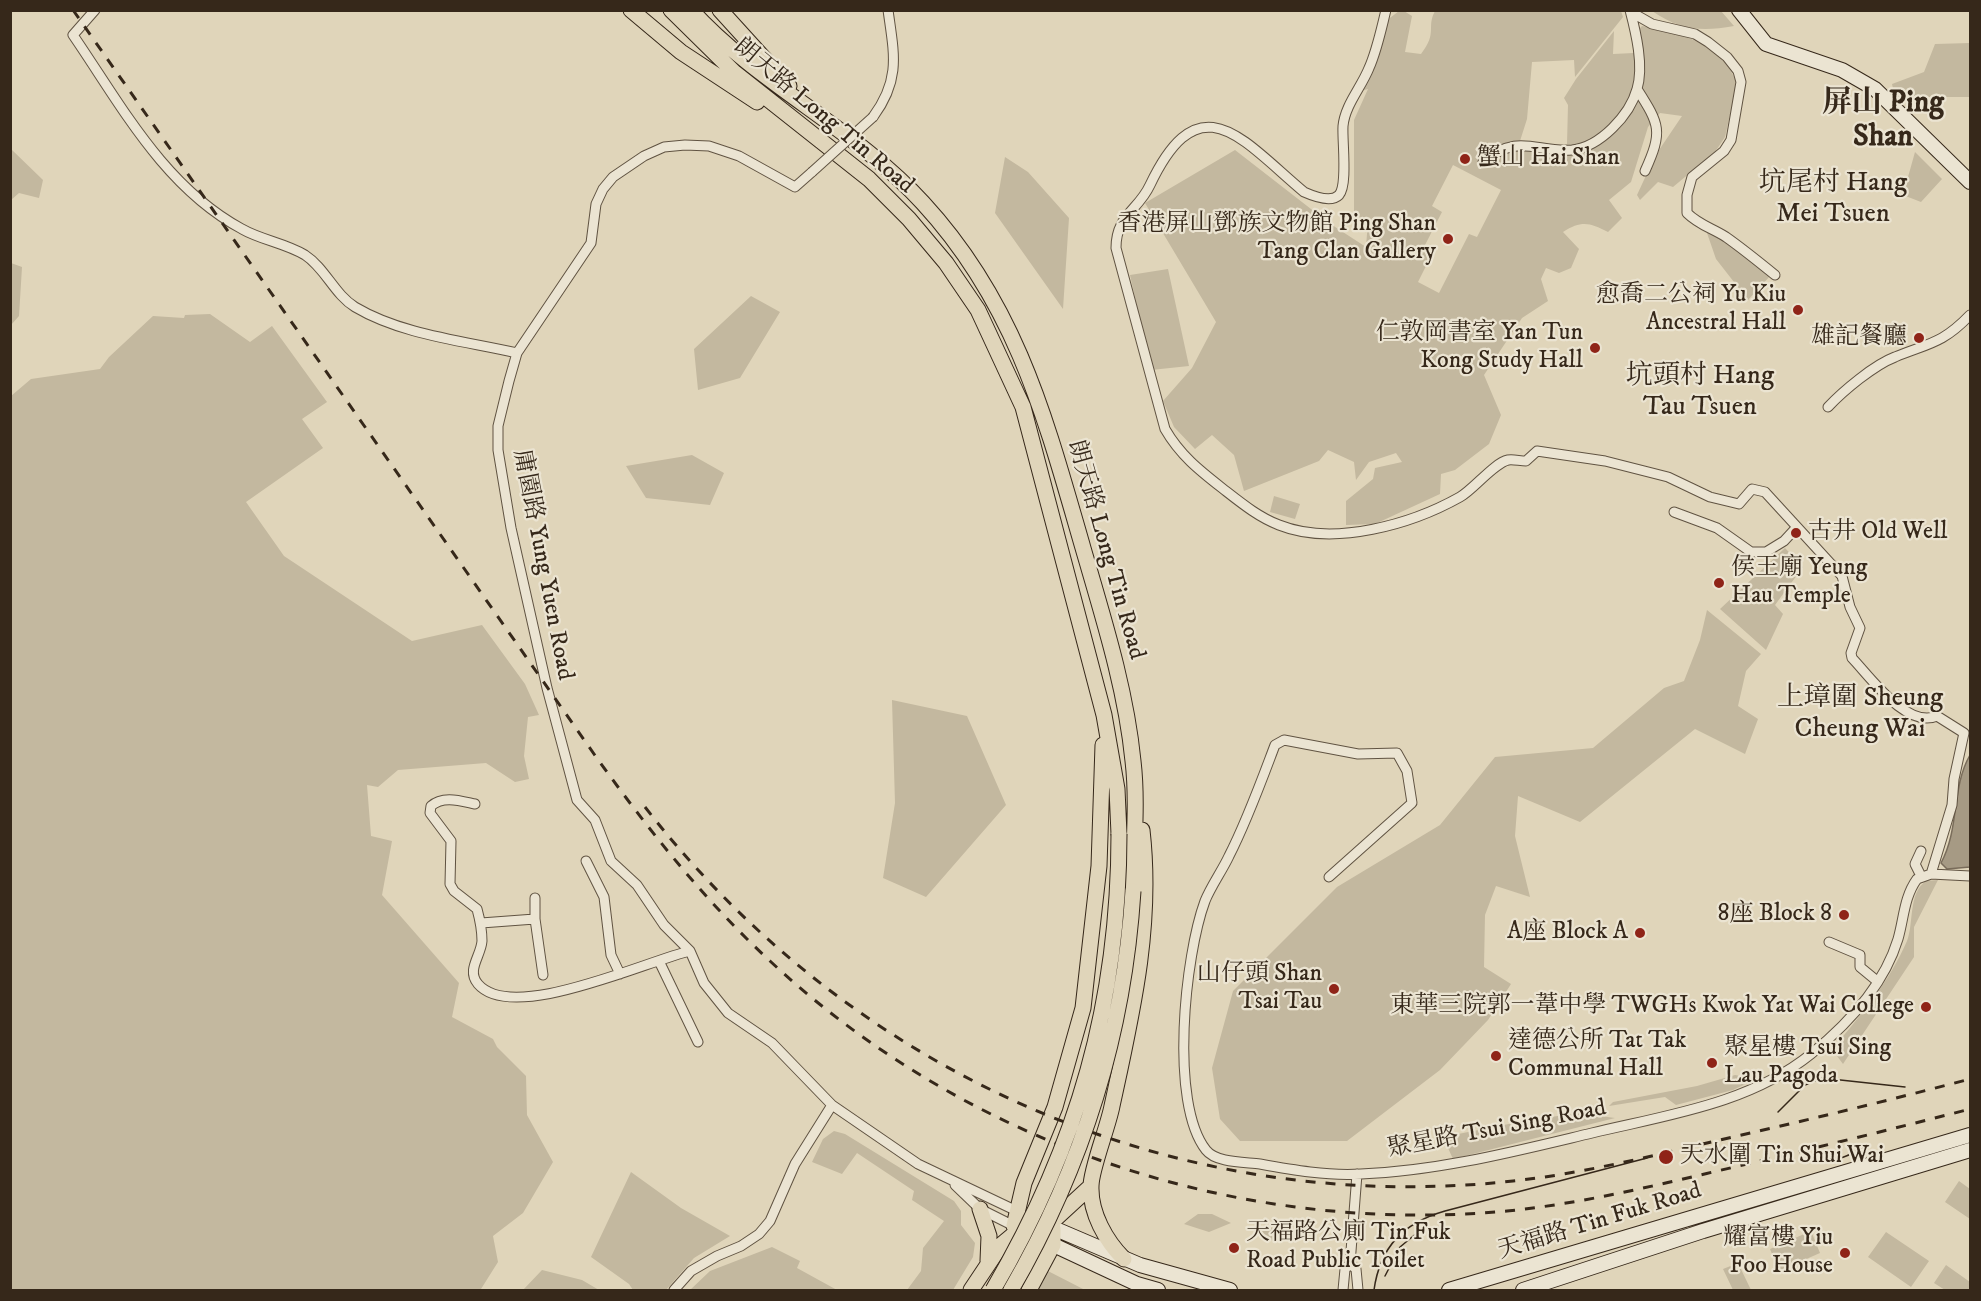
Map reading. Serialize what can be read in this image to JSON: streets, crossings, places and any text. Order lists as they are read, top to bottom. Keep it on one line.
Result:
{"streets":{"main road":["朗天路 Long Tin Road","天福路 Tin Fuk Road"],"street":["庸園路 Yung Yuen Road","聚星路 Tsui Sing Road"]},"districts":["屏山 Ping Shan","坑尾村 Hang Mei Tsuen","坑頭村 Hang Tau Tsuen","上璋圍 Sheung Cheung Wai"],"places":["蟹山 Hai Shan","香港屏山鄧族文物館 Ping Shan Tang Clan Gallery","愈喬二公祠 Yu Kiu Ancestral Hall","雄記餐廳","仁敦岡書室 Yan Tun Kong Study Hall","古井 Old Well","侯王廟 Yeung Hau Temple","8座 Block 8","A座 Block A","山仔頭 Shan Tsai Tau","東華三院郭一葦中學 TWGHs Kwok Yat Wai College","達德公所 Tat Tak Communal Hall","聚星樓 Tsui Sing Lau Pagoda","天水圍 Tin Shui Wai","天福路公廁 Tin Fuk Road Public Toilet","耀富樓 Yiu Foo House"]}
